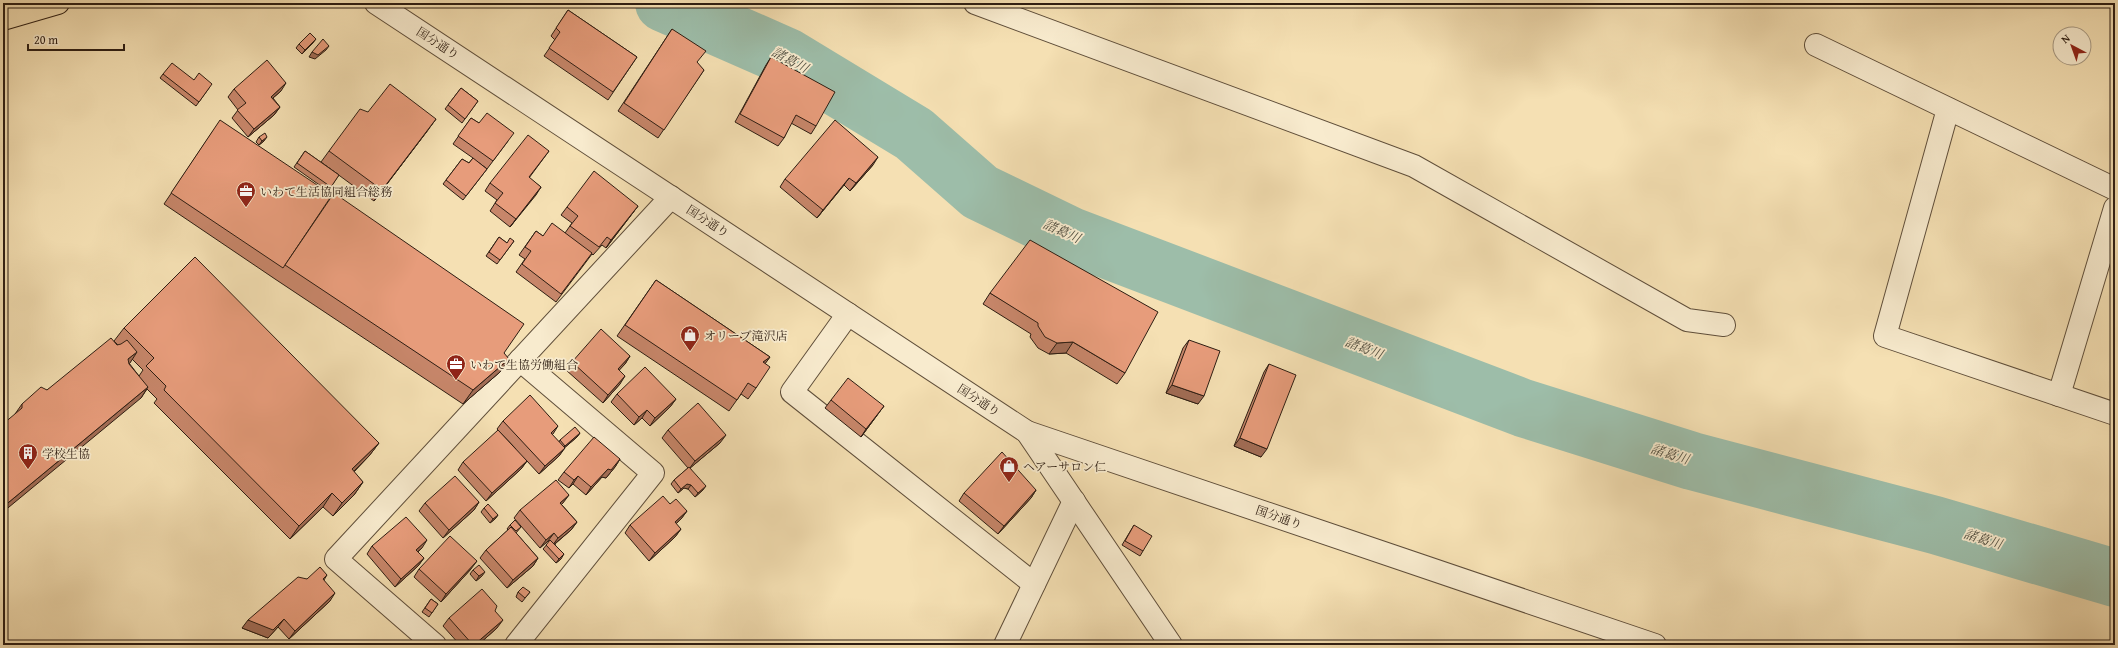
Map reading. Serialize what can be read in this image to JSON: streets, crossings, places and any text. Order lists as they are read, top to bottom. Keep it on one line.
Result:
{"streets":{"street":["国分通り"]},"water":["諸葛川"],"places":{"office":["いわて生活協同組合総務","いわて生協労働組合"],"shop":["オリーブ滝沢店","ヘアーサロン仁"],"building":["学校生協"]},"scale_bar":"20 m","north":"top left"}
